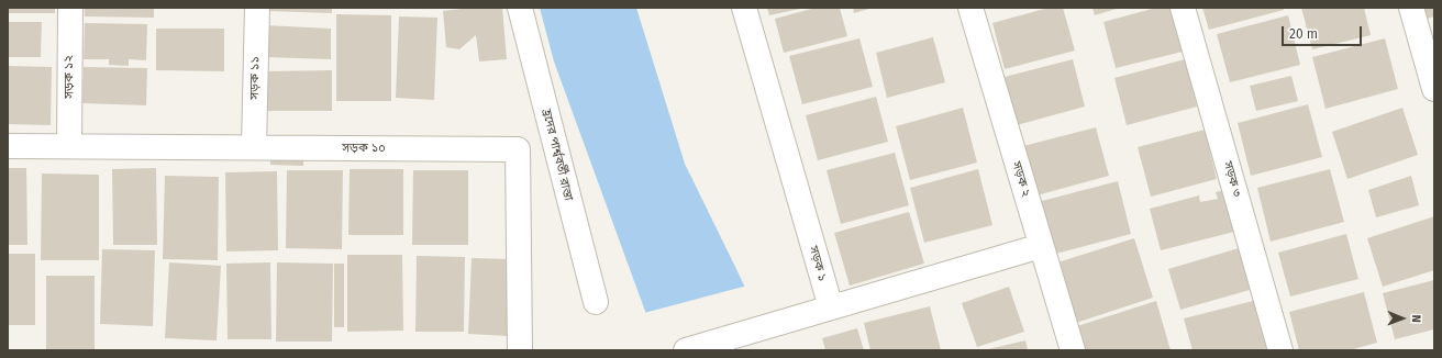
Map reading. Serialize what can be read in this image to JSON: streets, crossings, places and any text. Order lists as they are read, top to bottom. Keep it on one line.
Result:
{"streets":{"street":["সড়ক ১২","সড়ক ১১","সড়ক ১০","হ্রদের পার্শ্ববর্তী রাস্তা","সড়ক ২","সড়ক ৩","সড়ক ১"]},"crossings":[["সড়ক ১২","সড়ক ১০"],["সড়ক ১১","সড়ক ১০"]],"scale_bar":"20 m","north":"right"}
